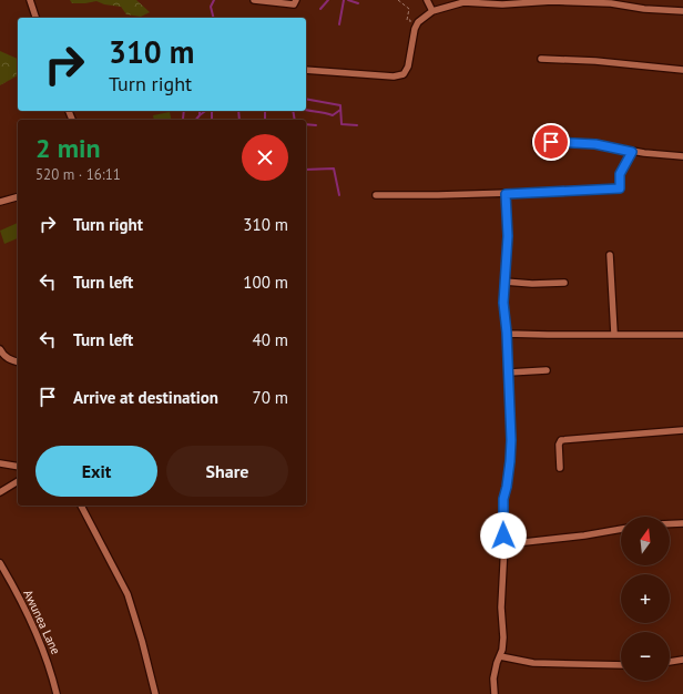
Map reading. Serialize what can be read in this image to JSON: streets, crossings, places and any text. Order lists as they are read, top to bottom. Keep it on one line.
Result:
{"streets":{"street":["Awunea Lane"]},"north":"top","page":{"turn":["310 m","Turn right"],"heading":["2 min","520 m · 16:11"],"list":[{"name":"Turn right","value":"310 m"},{"name":"Turn left","value":"100 m"},{"name":"Turn left","value":"40 m"},{"name":"Arrive at destination","value":"70 m"}],"buttons":["Exit","Share"],"map_buttons":["+","−"]}}
